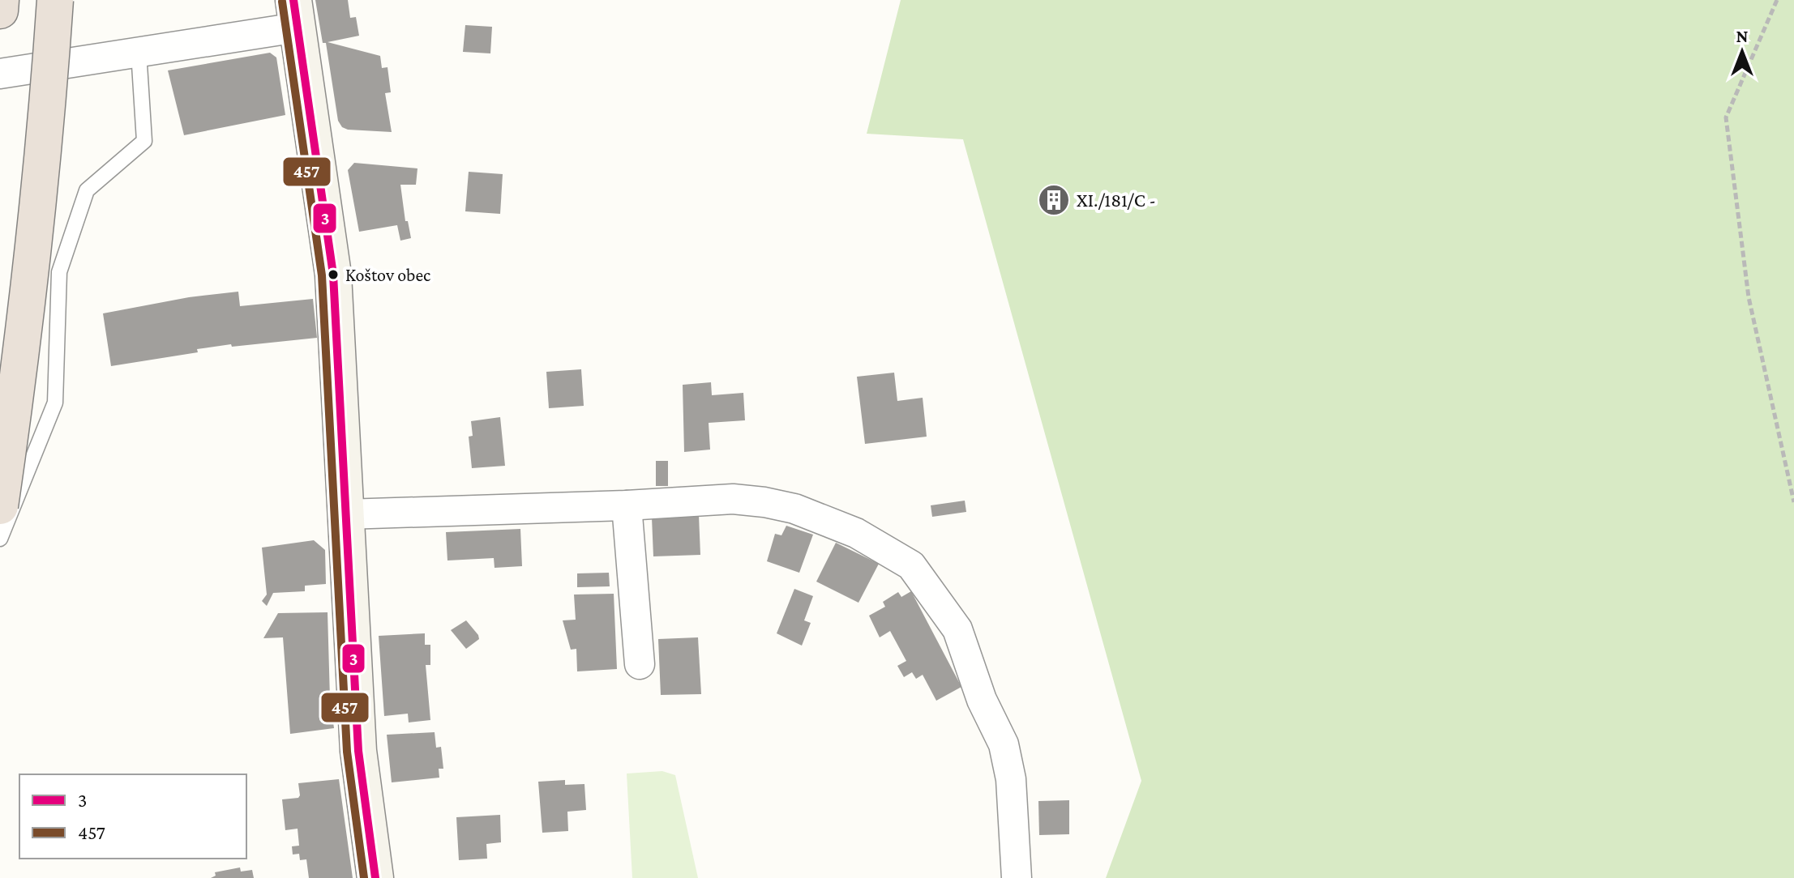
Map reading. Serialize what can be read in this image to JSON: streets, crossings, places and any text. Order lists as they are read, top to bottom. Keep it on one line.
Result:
{"places":{"building":["XI./181/C -"],"other":["Koštov obec"]},"lines":["transit line 3","transit line 457"],"legend":["3","457"],"north":"top"}
